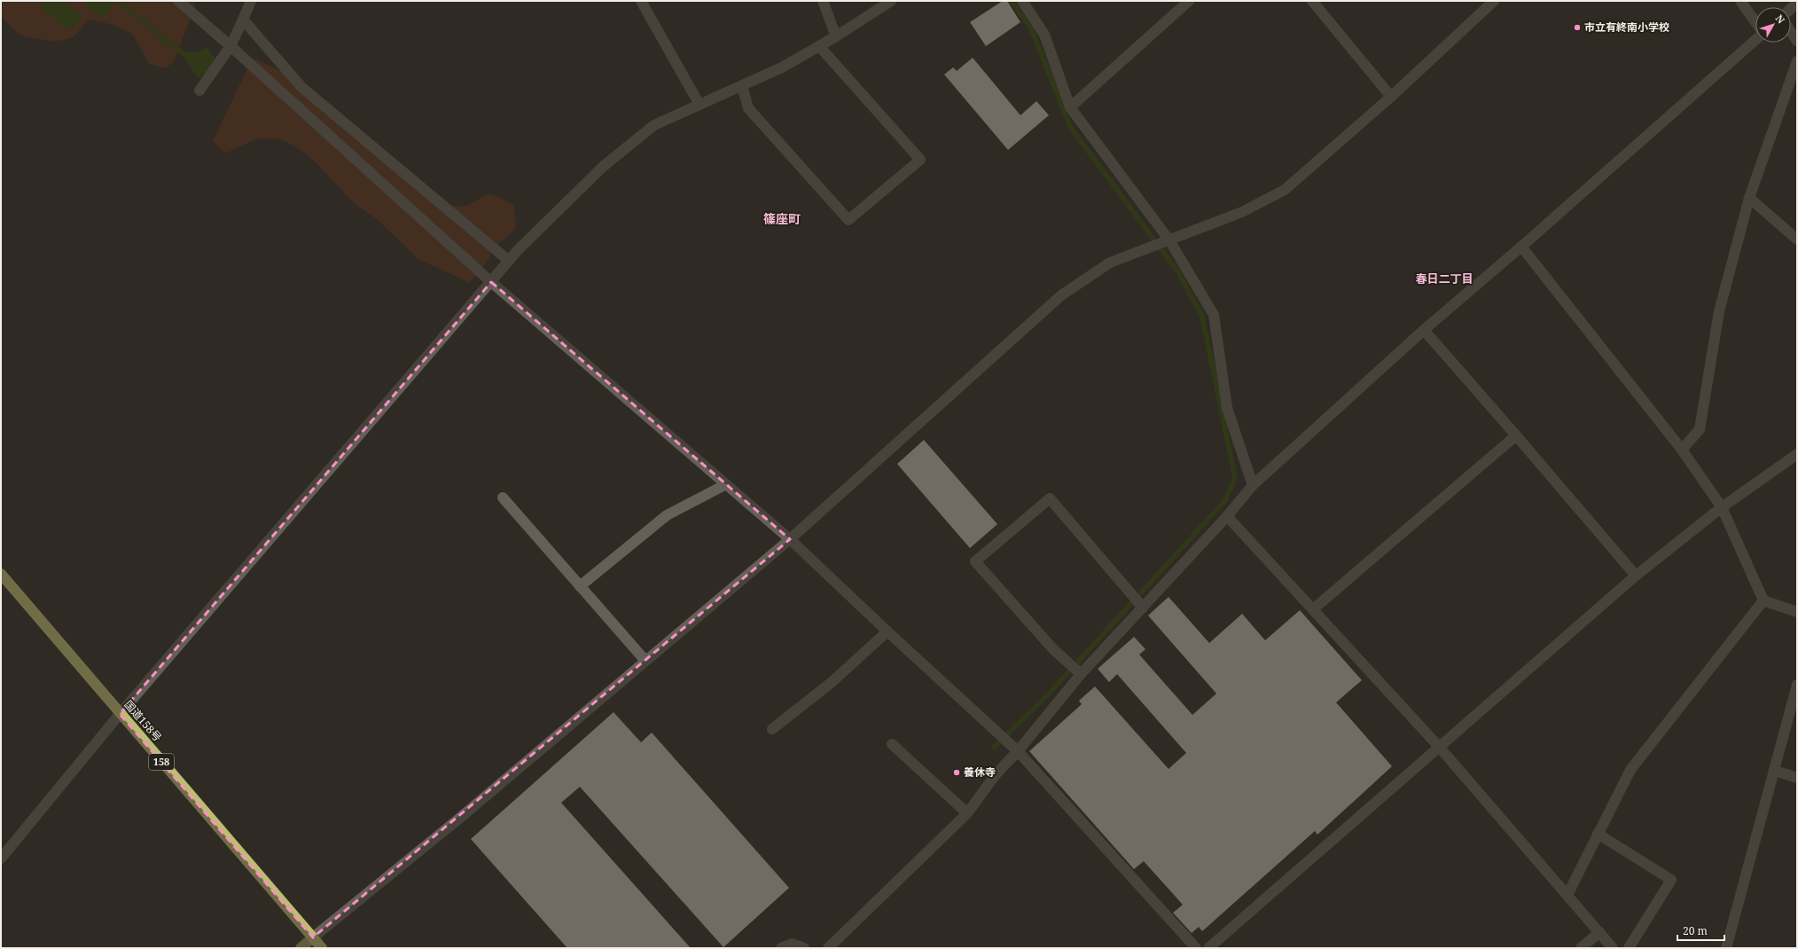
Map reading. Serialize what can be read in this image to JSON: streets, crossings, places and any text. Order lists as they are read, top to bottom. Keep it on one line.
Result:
{"streets":{"highway":["国道158号","158"]},"districts":["篠座町","春日二丁目"],"places":["市立有終南小学校","養休寺"],"scale_bar":"20 m","north":"top right"}
